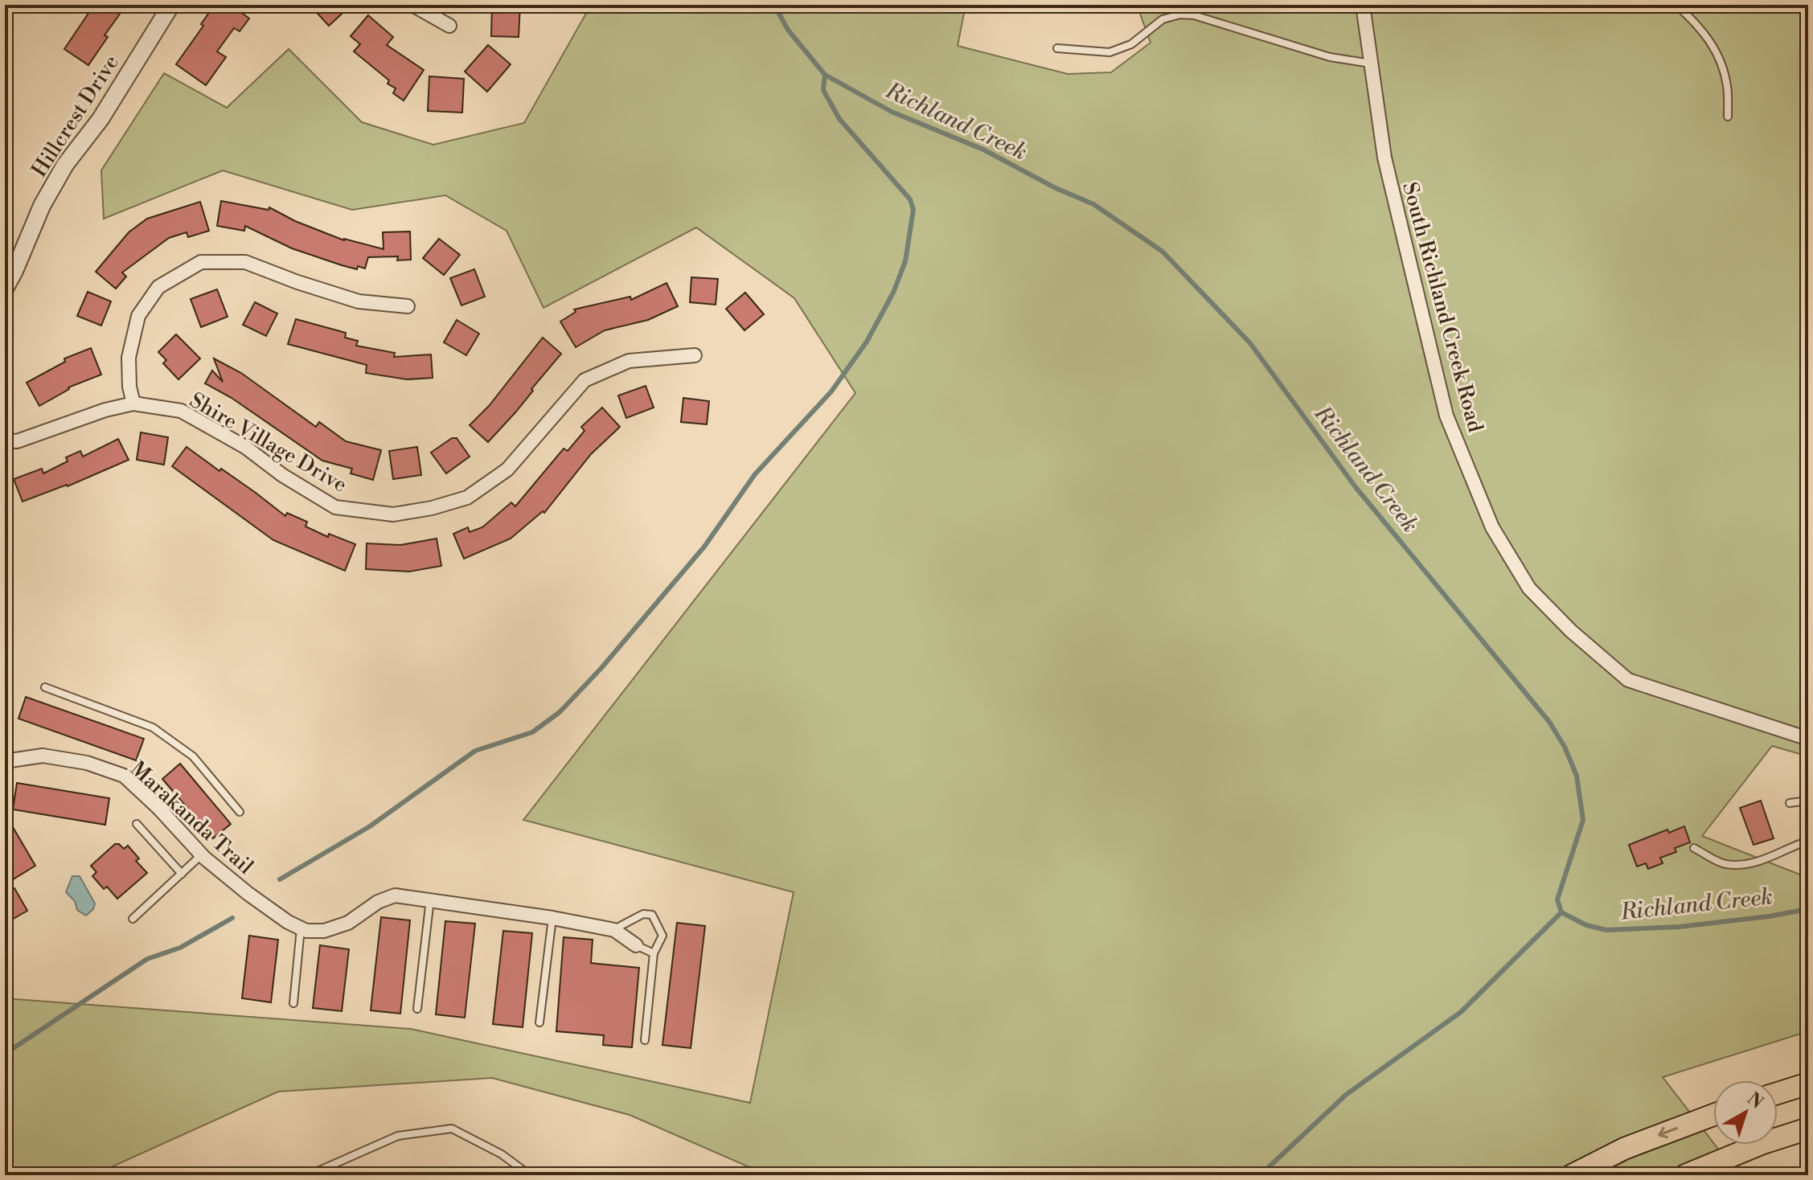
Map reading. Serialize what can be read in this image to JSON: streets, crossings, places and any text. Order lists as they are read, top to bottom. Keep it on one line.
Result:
{"streets":{"street":["Hillcrest Drive","South Richland Creek Road","Shire Village Drive","Marakanda Trail"]},"water":["Richland Creek"],"north":"top right"}
